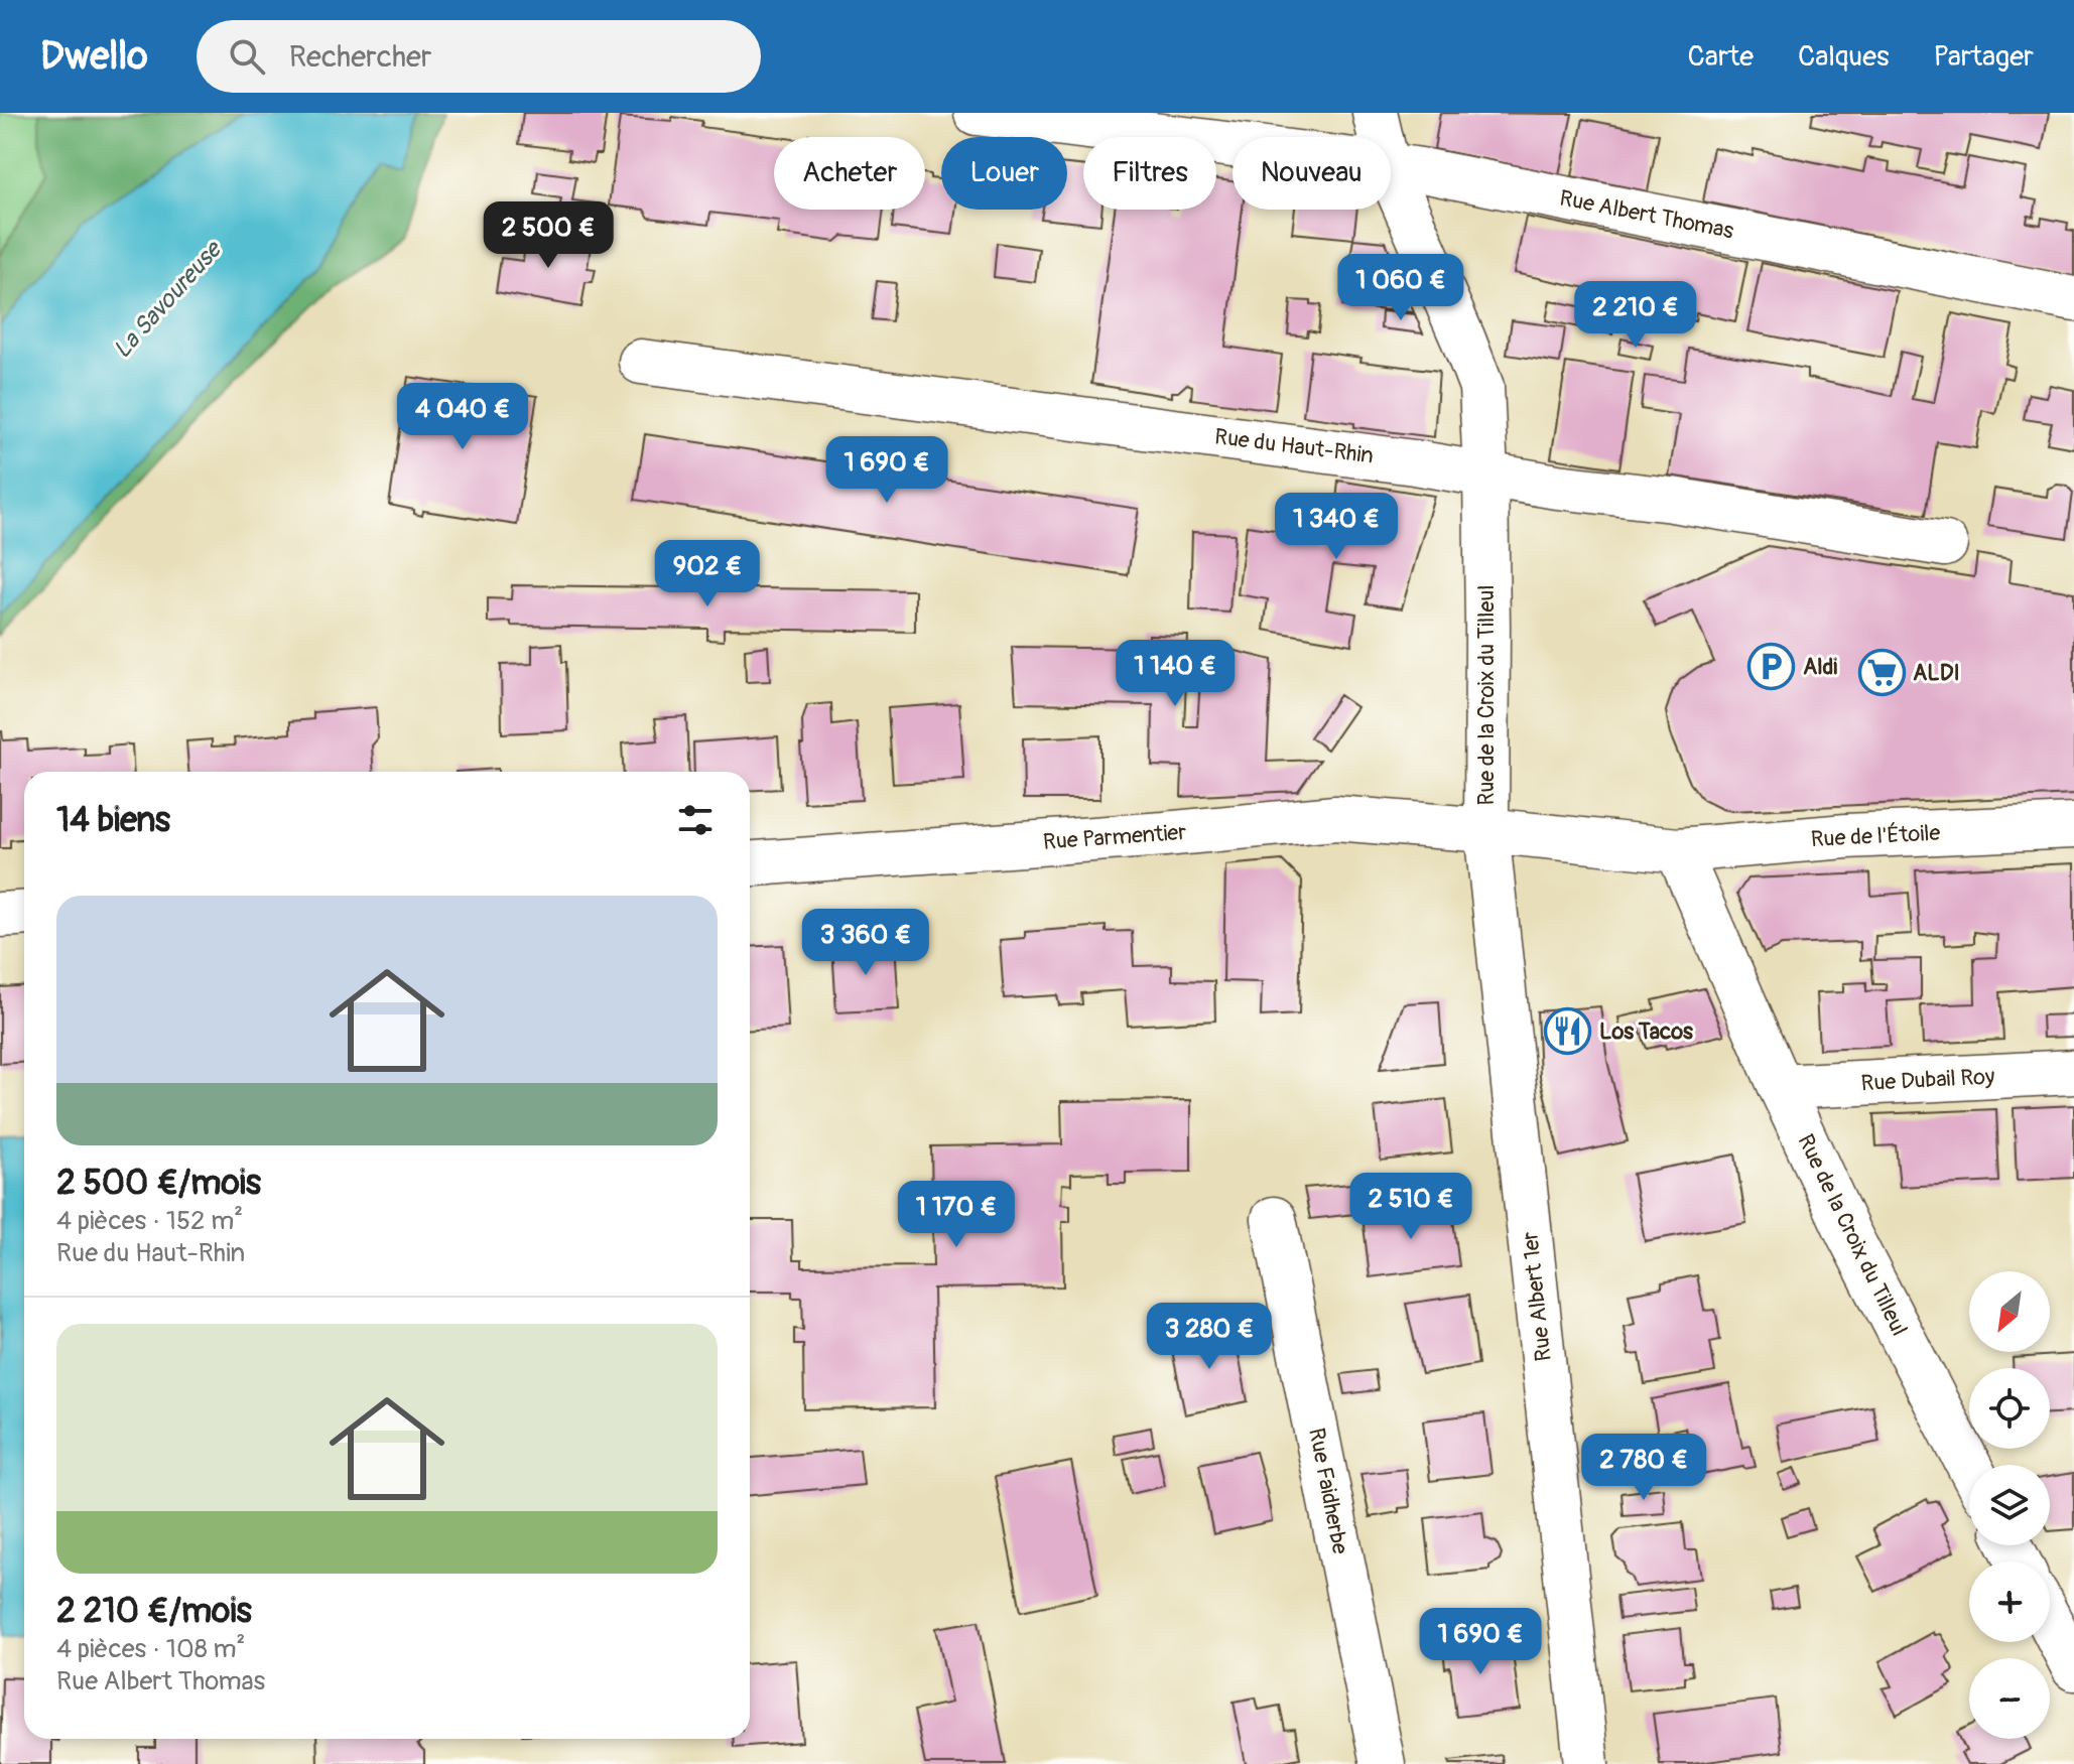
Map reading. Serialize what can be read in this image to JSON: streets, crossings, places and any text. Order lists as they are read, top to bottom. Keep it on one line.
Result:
{"streets":{"street":["Rue Albert Thomas","Rue du Haut-Rhin","Rue de la Croix du Tilleul","Rue de l'Étoile","Rue Parmentier","Rue Dubail Roy","Rue Albert 1er","Rue Faidherbe"]},"crossings":[["Rue du Haut-Rhin","Rue de la Croix du Tilleul"],["Rue de la Croix du Tilleul","Rue de l'Étoile"],["Rue de la Croix du Tilleul","Rue Parmentier"],["Rue de la Croix du Tilleul","Rue Dubail Roy"],["Rue de la Croix du Tilleul","Rue Albert 1er"],["Rue Parmentier","Rue Albert 1er"]],"water":["La Savoureuse"],"places":{"parking":["Aldi"],"supermarket":["ALDI"],"restaurant":["Los Tacos"]},"north":"bottom left","page":{"header":"Dwello","search":"Rechercher","nav":["Carte","Calques","Partager"],"chip":["Acheter","Louer","Filtres","Nouveau"],"price":["2 500 €","1 060 €","2 210 €","4 040 €","1 690 €","1 340 €","902 €","1 140 €","3 360 €","2 510 €","1 170 €","3 280 €","2 780 €","1 690 €"],"heading":"14 biens","list":[{"name":"2 500 €/mois","note":"4 pièces · 152 m² · Rue du Haut-Rhin"},{"name":"2 210 €/mois","note":"4 pièces · 108 m² · Rue Albert Thomas"}],"map_buttons":["+","−"]}}
